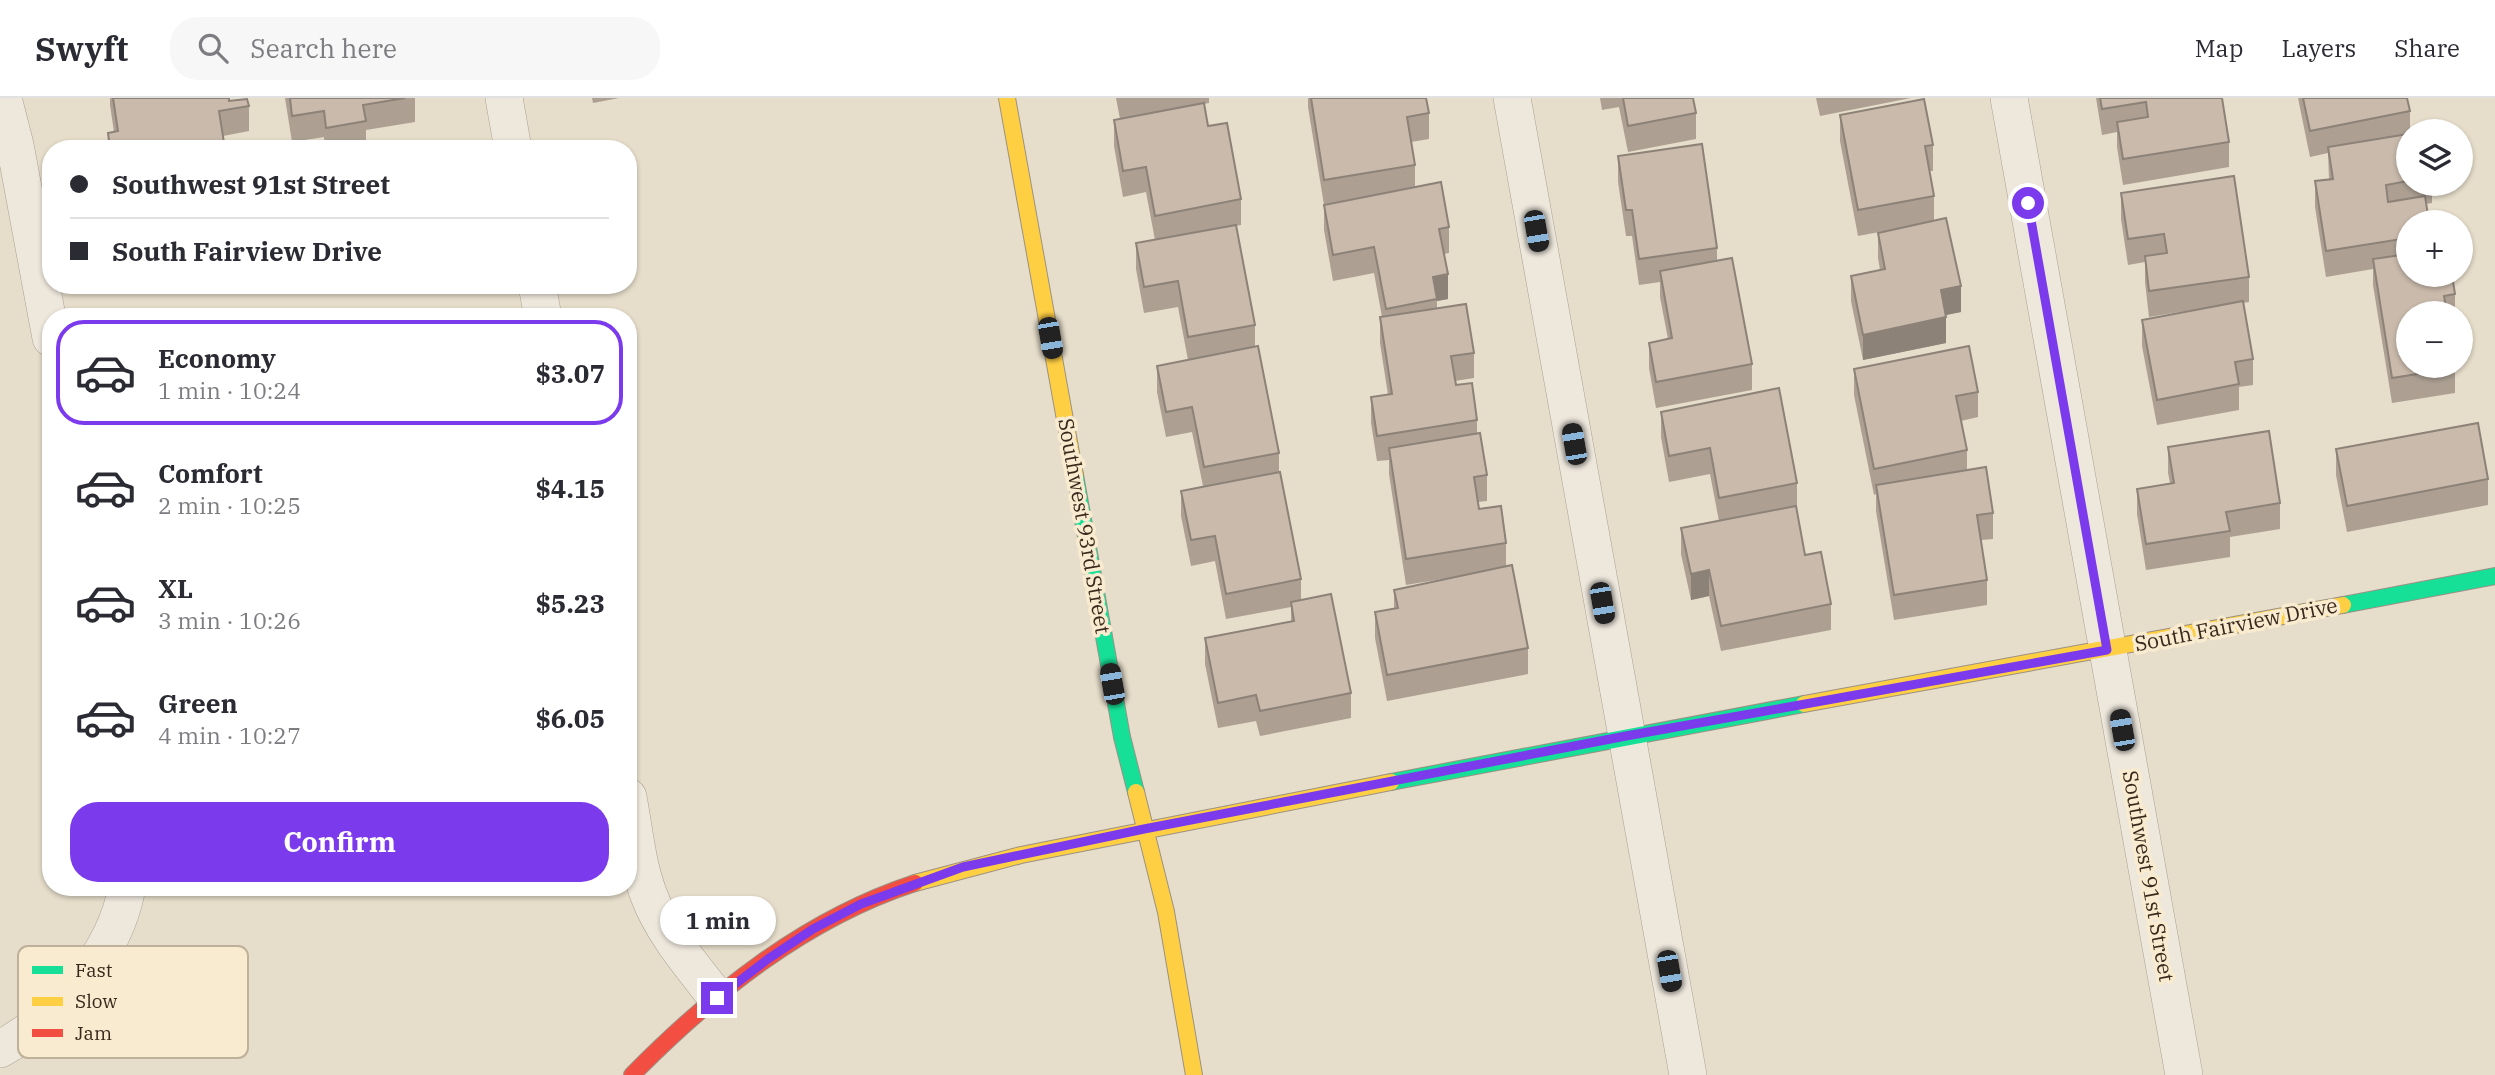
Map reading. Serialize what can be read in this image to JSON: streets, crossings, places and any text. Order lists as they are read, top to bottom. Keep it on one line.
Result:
{"streets":{"street":["Southwest 93rd Street","South Fairview Drive","Southwest 91st Street"]},"crossings":[["Southwest 93rd Street","South Fairview Drive"],["South Fairview Drive","Southwest 91st Street"]],"legend":["Fast","Slow","Jam"],"page":{"header":"Swyft","search":"Search here","nav":["Map","Layers","Share"],"map_buttons":["+","−"],"banner":["Southwest 91st Street","South Fairview Drive"],"list":[{"name":"Economy","note":"1 min · 10:24","value":"$3.07"},{"name":"Comfort","note":"2 min · 10:25","value":"$4.15"},{"name":"XL","note":"3 min · 10:26","value":"$5.23"},{"name":"Green","note":"4 min · 10:27","value":"$6.05"}],"buttons":"Confirm","bubble":"1 min"}}
